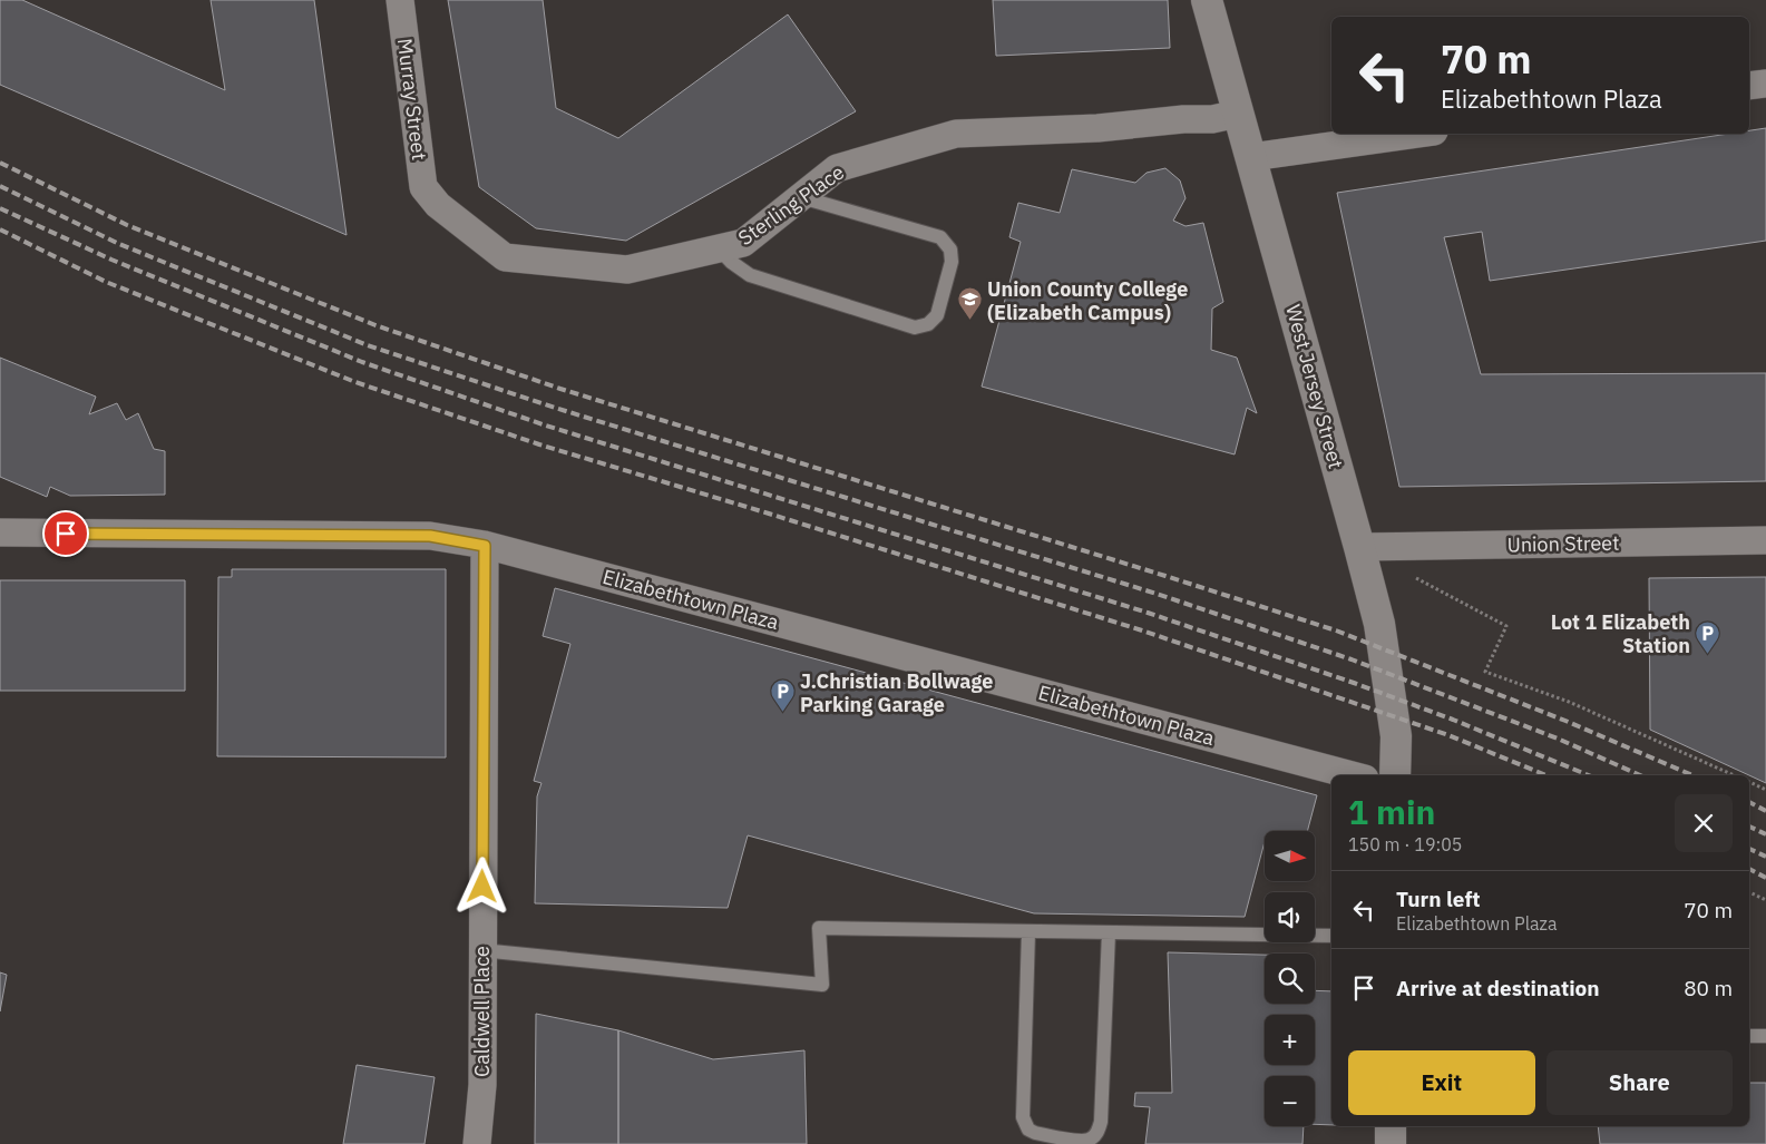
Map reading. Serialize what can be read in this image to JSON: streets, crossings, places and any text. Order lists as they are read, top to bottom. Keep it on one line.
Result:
{"streets":{"street":["Murray Street","Sterling Place","West Jersey Street","Union Street","Elizabethtown Plaza","Caldwell Place"]},"crossings":[["Murray Street","Sterling Place"],["Sterling Place","West Jersey Street"],["West Jersey Street","Union Street"],["Elizabethtown Plaza","Caldwell Place"]],"places":{"school or university":["Union County College (Elizabeth Campus)"],"parking":["Lot 1 Elizabeth Station","J.Christian Bollwage Parking Garage"]},"north":"right","page":{"turn":["70 m","Elizabethtown Plaza"],"heading":["1 min","150 m · 19:05"],"map_buttons":["+","−"],"list":[{"name":"Turn left","note":"Elizabethtown Plaza","value":"70 m"},{"name":"Arrive at destination","value":"80 m"}],"buttons":["Exit","Share"]}}
